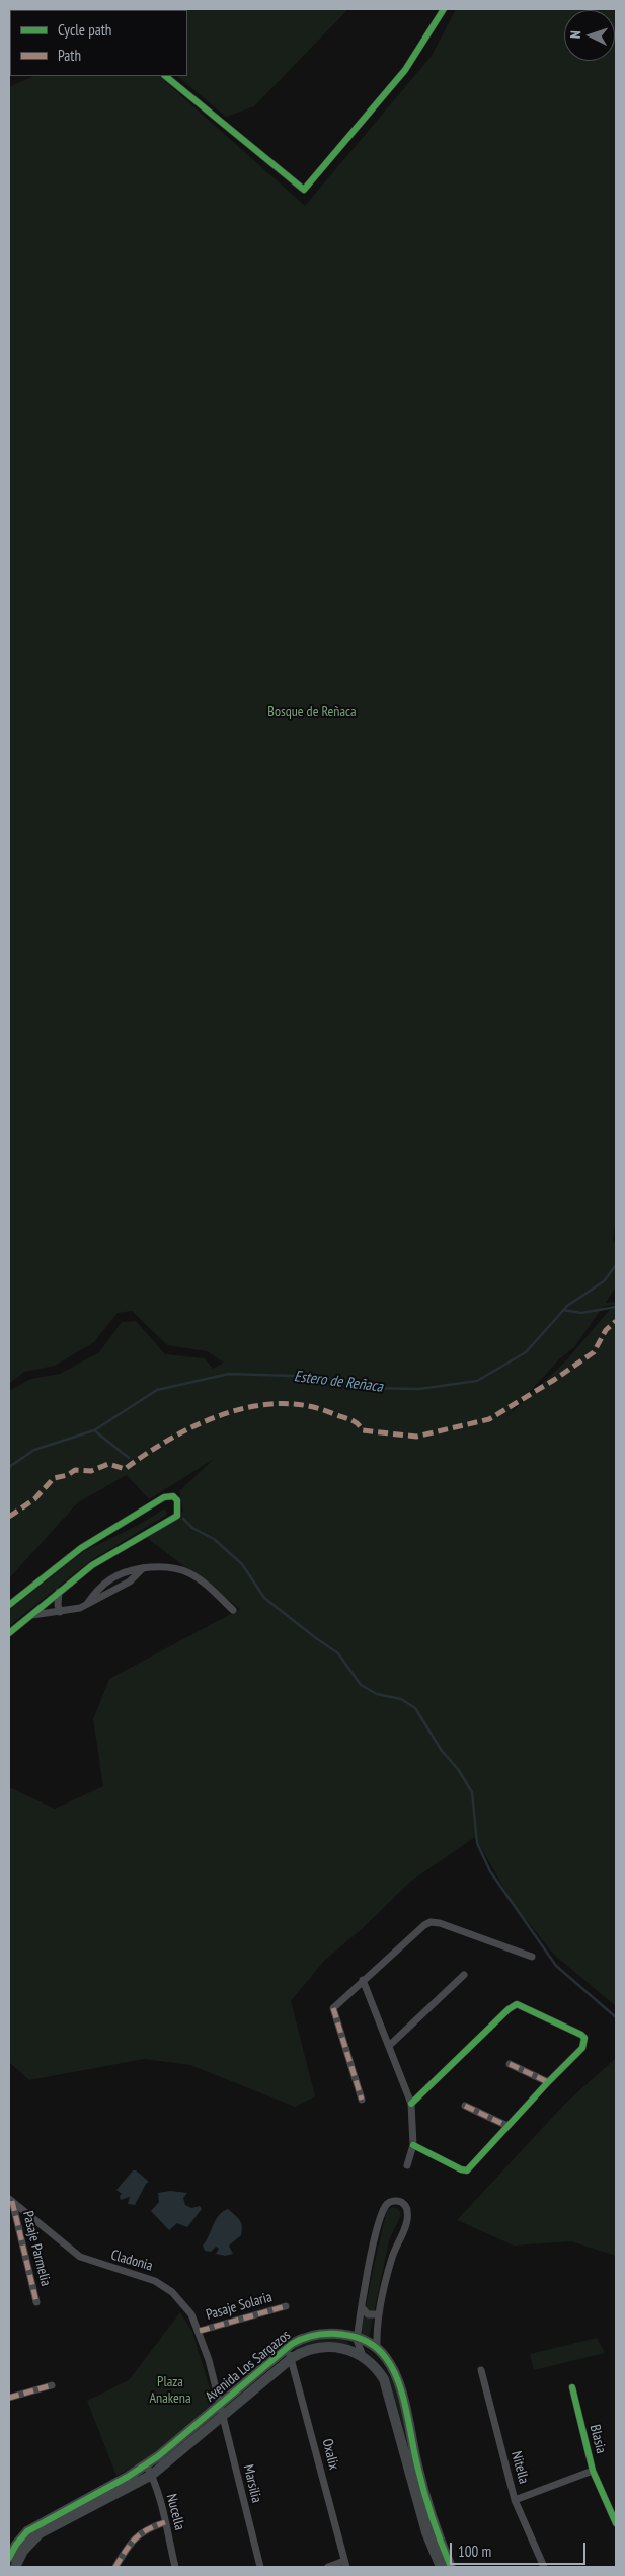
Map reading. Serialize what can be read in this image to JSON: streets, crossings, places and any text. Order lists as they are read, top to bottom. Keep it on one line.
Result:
{"streets":{"street":["Pasaje Parmelia","Cladonia","Pasaje Solaria","Avenida Los Sargazos","Blasia","Oxalix","Nitella","Marsilia","Nucella"]},"crossings":[["Pasaje Parmelia","Cladonia"],["Cladonia","Pasaje Solaria"],["Cladonia","Avenida Los Sargazos"],["Cladonia","Marsilia"],["Avenida Los Sargazos","Oxalix"],["Avenida Los Sargazos","Marsilia"],["Avenida Los Sargazos","Nucella"]],"water":["Estero de Reñaca"],"parks":["Bosque de Reñaca","Plaza Anakena"],"legend":["Cycle path","Path"],"scale_bar":"100 m","north":"left"}
